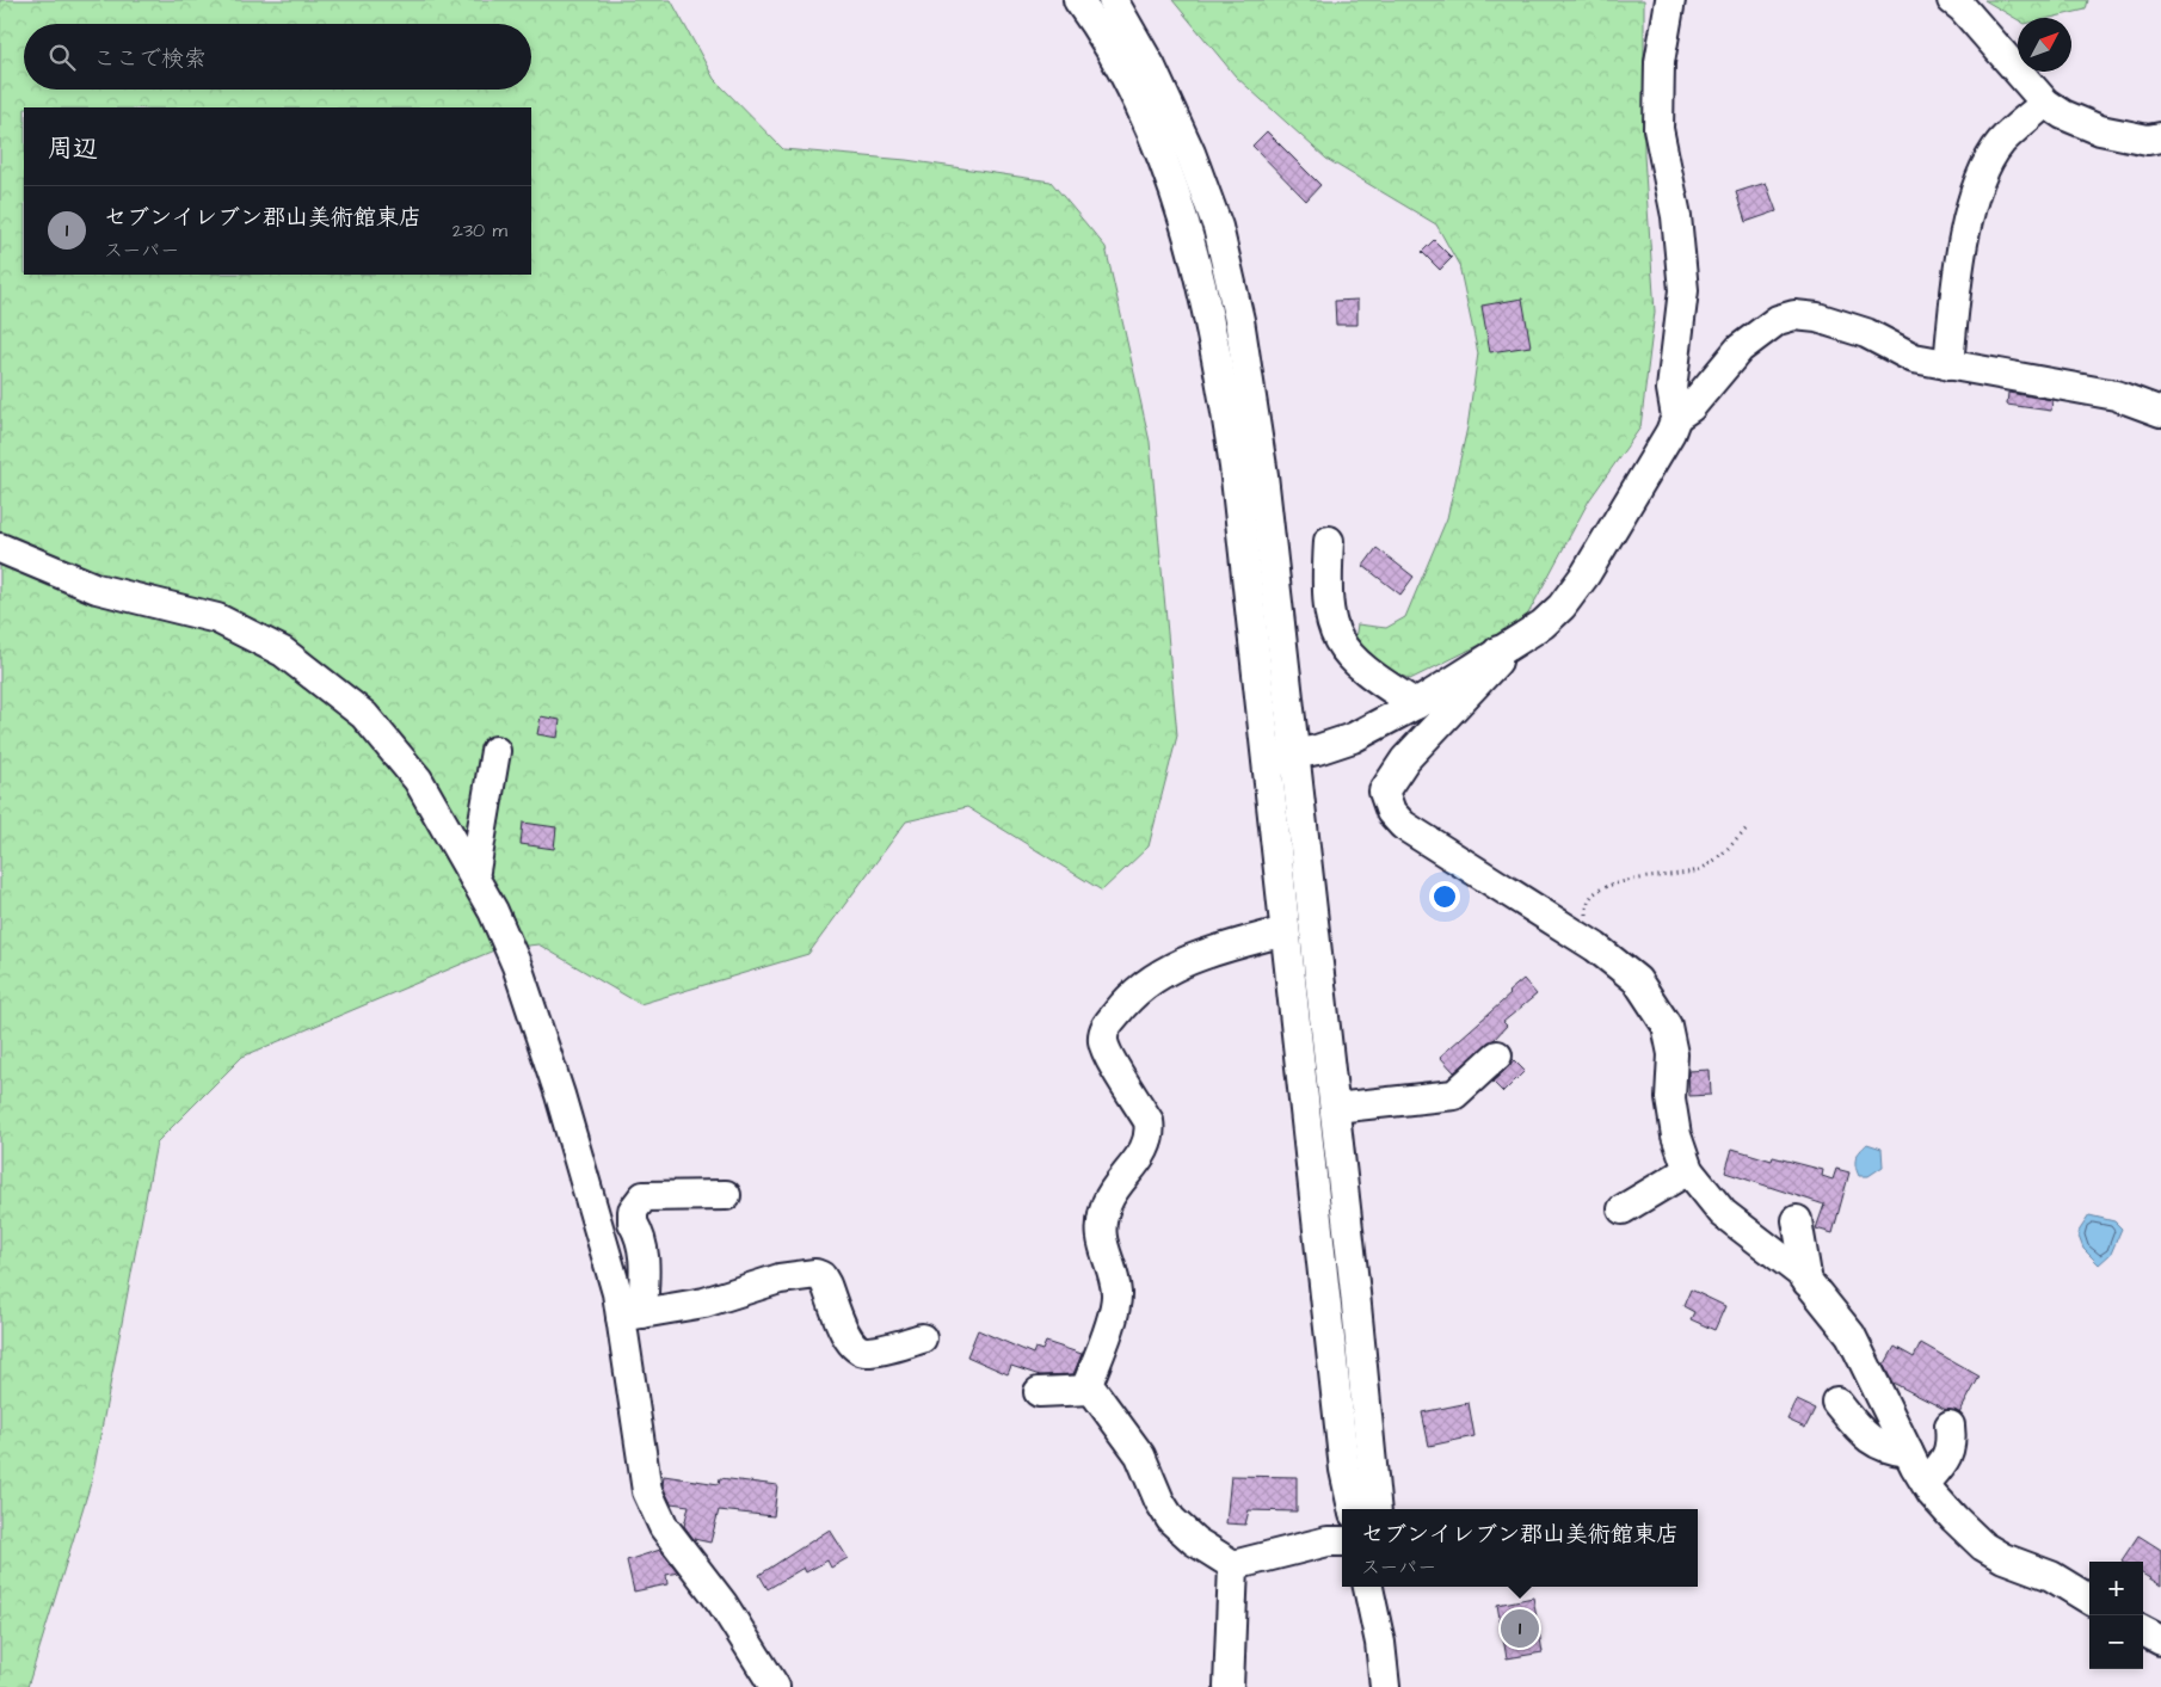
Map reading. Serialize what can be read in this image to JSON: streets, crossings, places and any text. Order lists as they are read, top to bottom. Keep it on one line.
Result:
{"north":"top right","page":{"search":"ここで検索","heading":"周辺","list":[{"mark":"1","name":"セブンイレブン郡山美術館東店","note":"スーパー","value":"230 m"}],"popup":["セブンイレブン郡山美術館東店","スーパー"],"map_buttons":["+","−"],"pins":"1"}}
